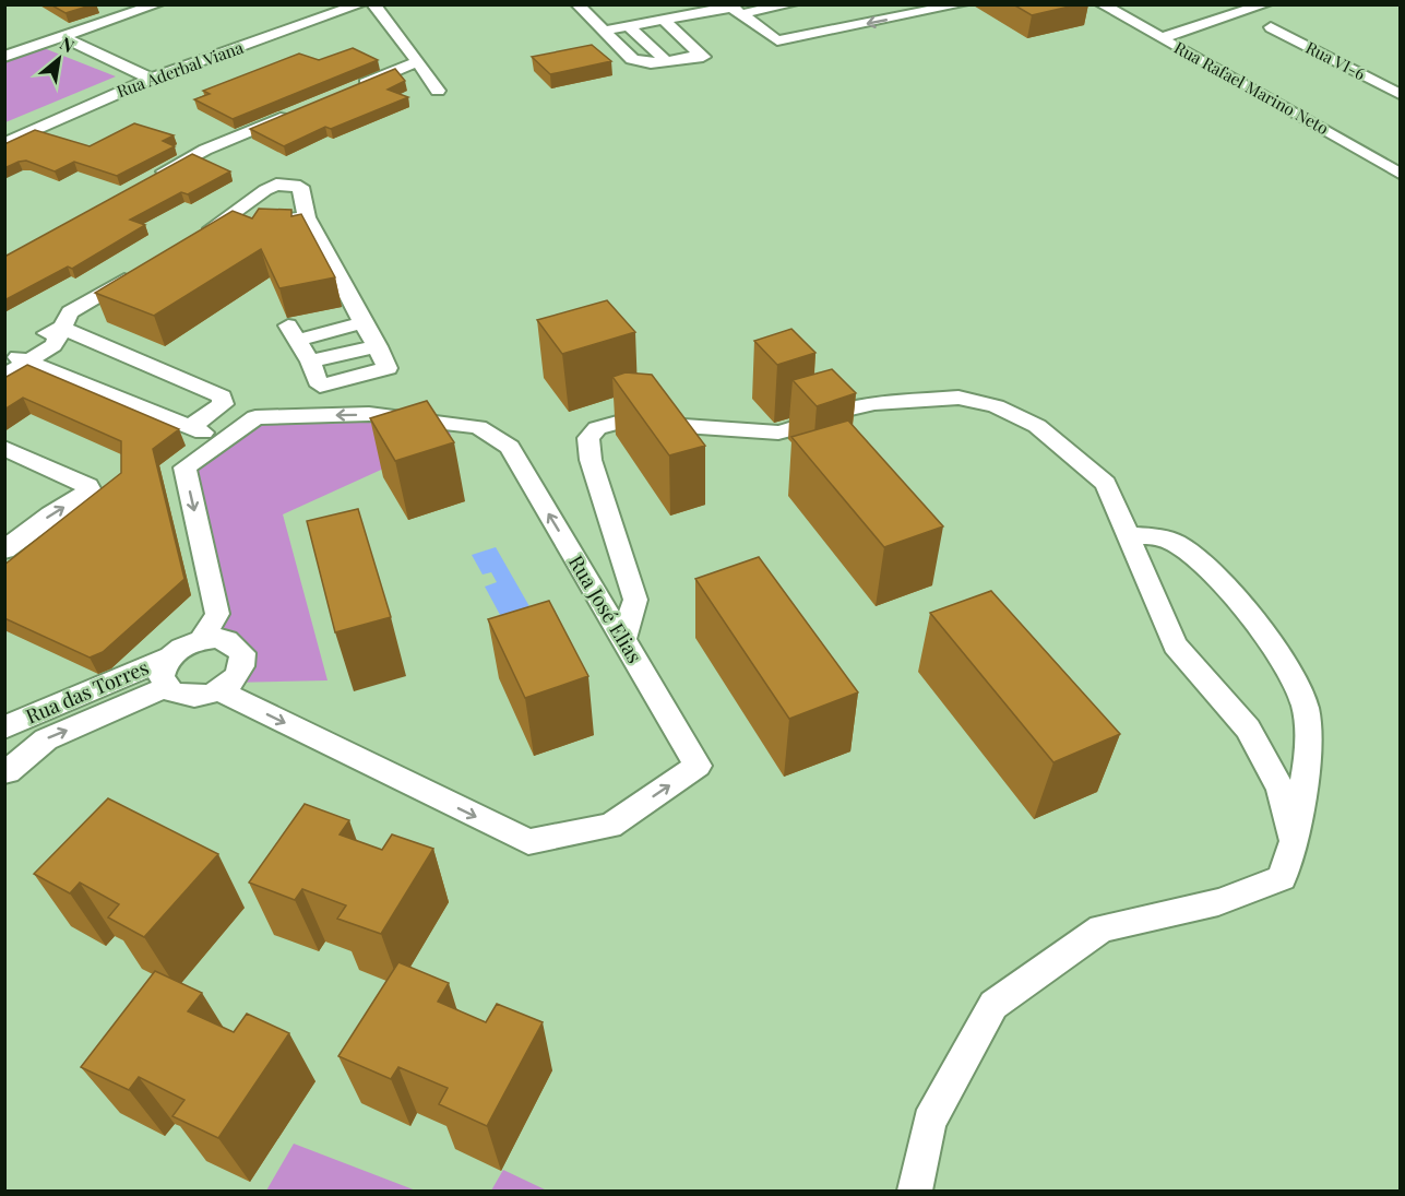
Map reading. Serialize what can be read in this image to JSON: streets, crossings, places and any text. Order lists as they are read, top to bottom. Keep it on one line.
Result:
{"streets":{"street":["Rua VI-6","Rua Aderbal Viana","Rua Rafael Marino Neto","Rua José Elias","Rua das Torres"]},"crossings":[["Rua José Elias","Rua das Torres"]],"north":"top right"}
